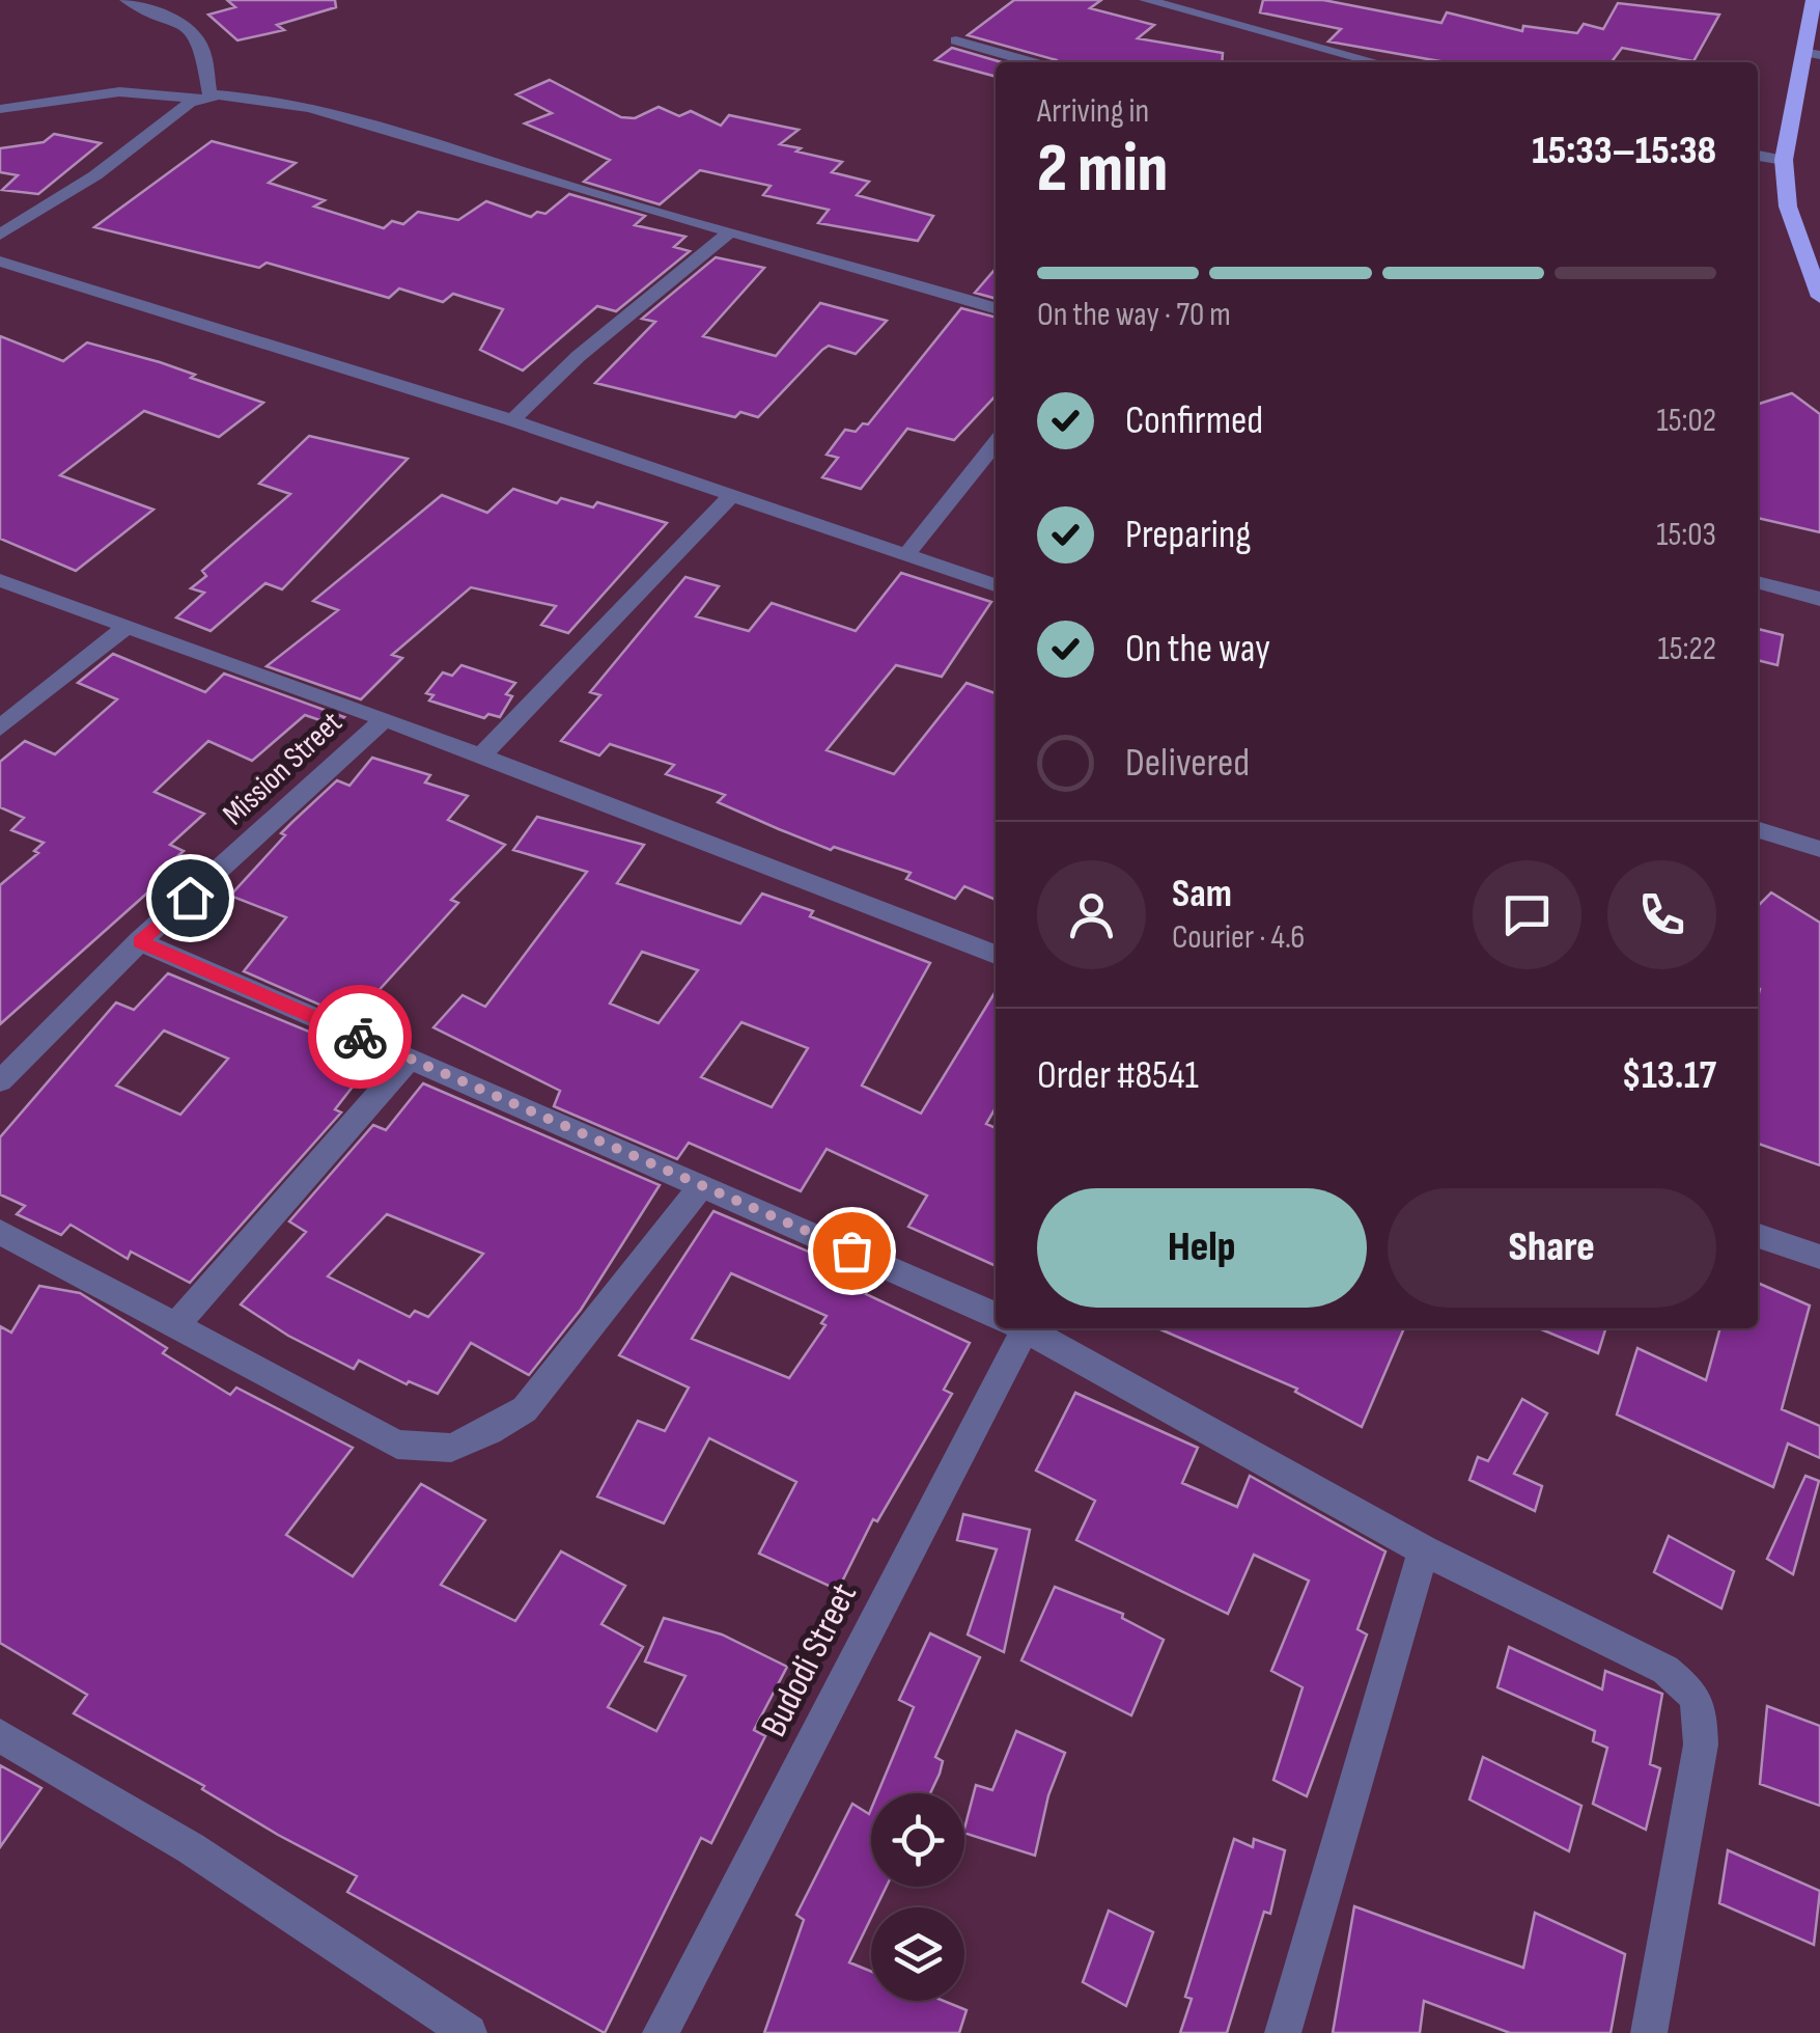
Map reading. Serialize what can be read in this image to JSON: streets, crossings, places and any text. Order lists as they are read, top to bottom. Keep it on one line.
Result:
{"streets":{"street":["Mission Street","Budodi Street"]},"page":{"heading":["2 min","Arriving in","15:33–15:38"],"panel":["Sam","Courier · 4.6","Order #8541","$13.17"],"bar":"On the way · 70 m","list":[["Confirmed","15:02"],["Preparing","15:03"],["On the way","15:22"],"Delivered"],"buttons":["Help","Share"]}}
